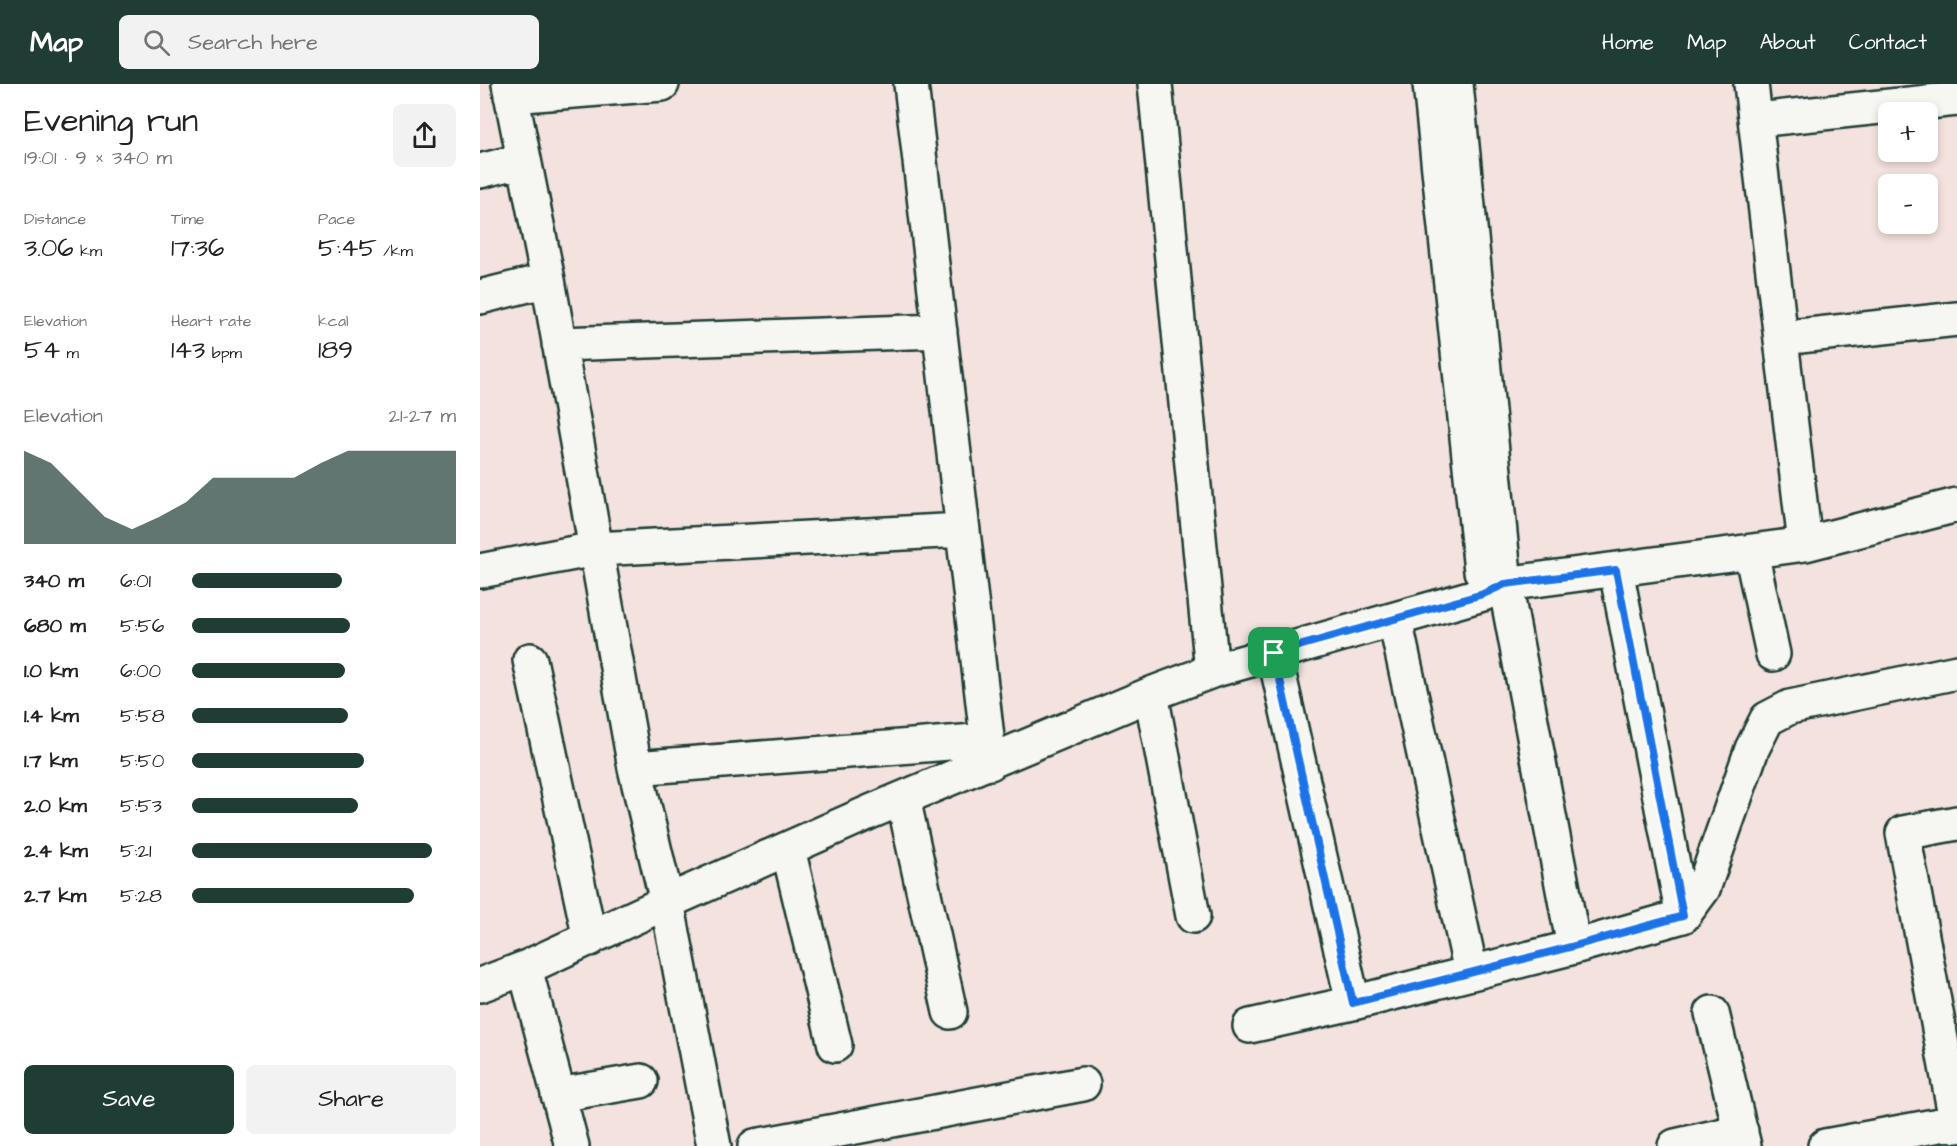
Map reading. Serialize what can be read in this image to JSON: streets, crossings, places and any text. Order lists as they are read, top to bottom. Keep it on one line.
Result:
{"page":{"header":"Map","search":"Search here","nav":["Home","Map","About","Contact"],"heading":["Evening run","19:01 · 9 × 340 m"],"map_buttons":["+","−"],"stats":[["Distance","3.06 km"],["Time","17:36"],["Pace","5:45 /km"],["Elevation","54 m"],["Heart rate","143 bpm"],["kcal","189"]],"chart":["Elevation","21–27 m"],"list":[{"name":"340 m","note":"6:01"},{"name":"680 m","note":"5:56"},{"name":"1.0 km","note":"6:00"},{"name":"1.4 km","note":"5:58"},{"name":"1.7 km","note":"5:50"},{"name":"2.0 km","note":"5:53"},{"name":"2.4 km","note":"5:21"},{"name":"2.7 km","note":"5:28"}],"buttons":["Save","Share"]}}
